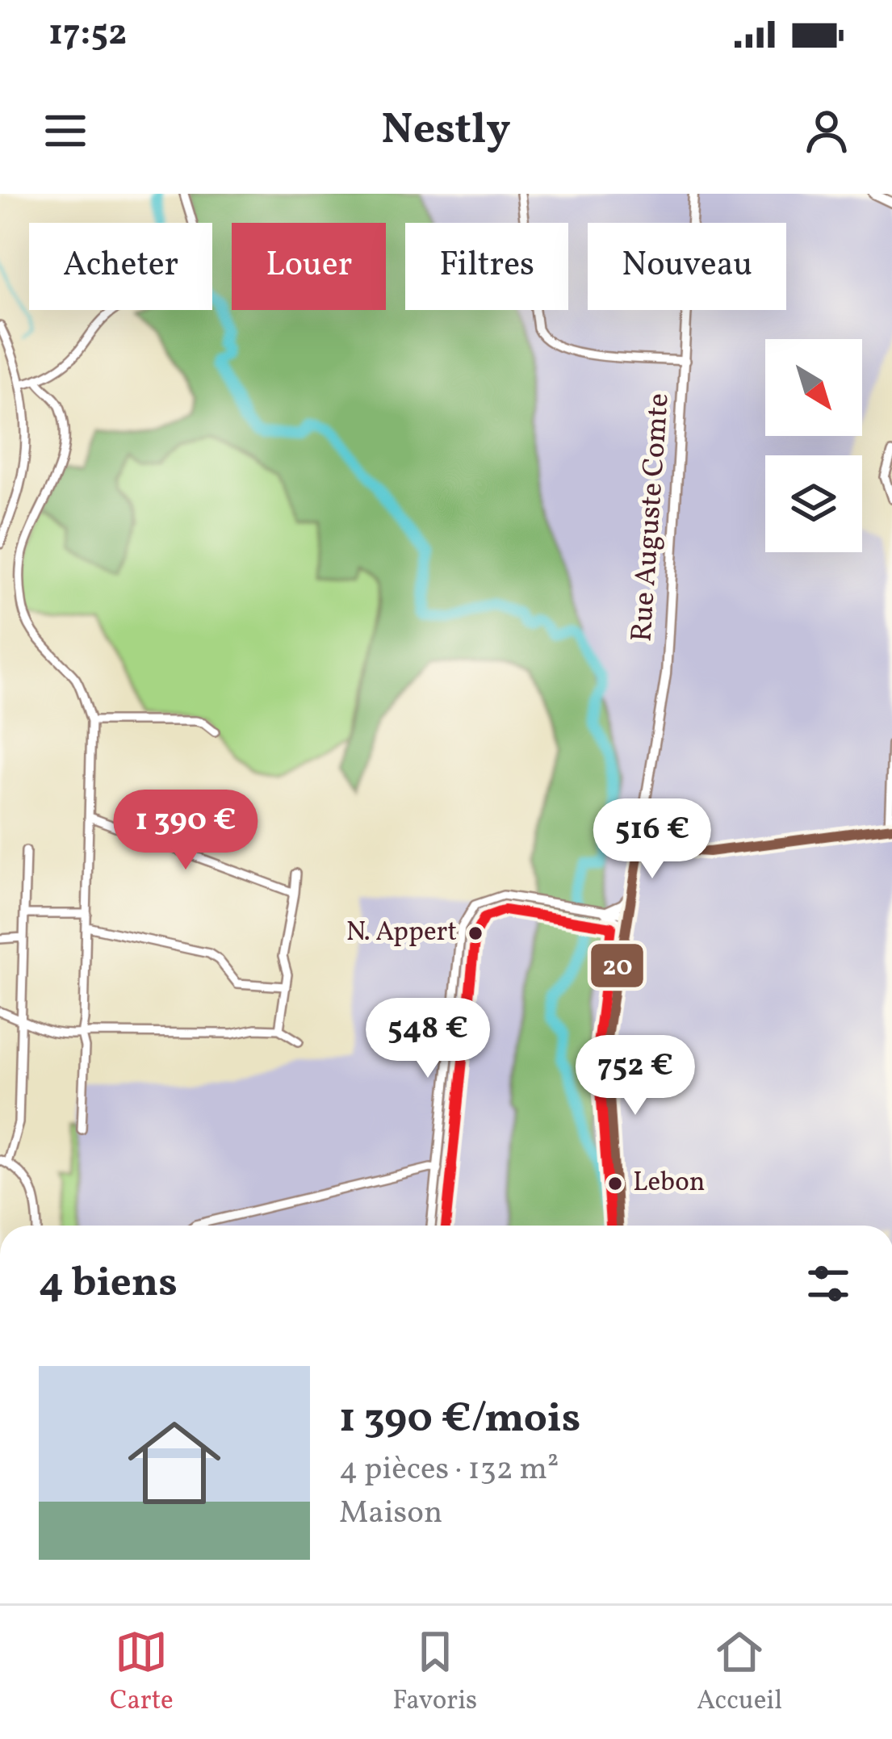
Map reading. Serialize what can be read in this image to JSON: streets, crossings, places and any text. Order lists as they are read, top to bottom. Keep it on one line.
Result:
{"streets":{"street":["Rue Auguste Comte"]},"places":["N. Appert","Lebon"],"lines":["transit line 20"],"north":"bottom right","page":{"status":"17:52","header":"Nestly","chip":["Acheter","Louer","Filtres","Nouveau"],"price":["1 390 €","516 €","548 €","752 €"],"heading":"4 biens","list":[{"name":"1 390 €/mois","note":"4 pièces · 132 m² · Maison"}],"tabs":["Carte","Favoris","Accueil"]}}
